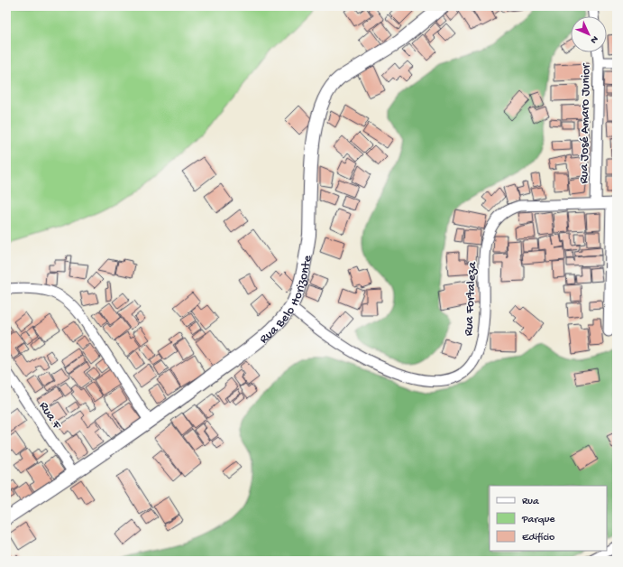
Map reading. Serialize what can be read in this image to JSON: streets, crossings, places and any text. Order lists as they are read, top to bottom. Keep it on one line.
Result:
{"streets":{"street":["Rua José Amaro Junior","Rua Belo Horizonte","Rua Fortaleza","Rua F"]},"crossings":[["Rua José Amaro Junior","Rua Fortaleza"],["Rua Belo Horizonte","Rua Fortaleza"],["Rua Belo Horizonte","Rua F"]],"legend":["Rua","Parque","Edifício"],"north":"bottom right"}
